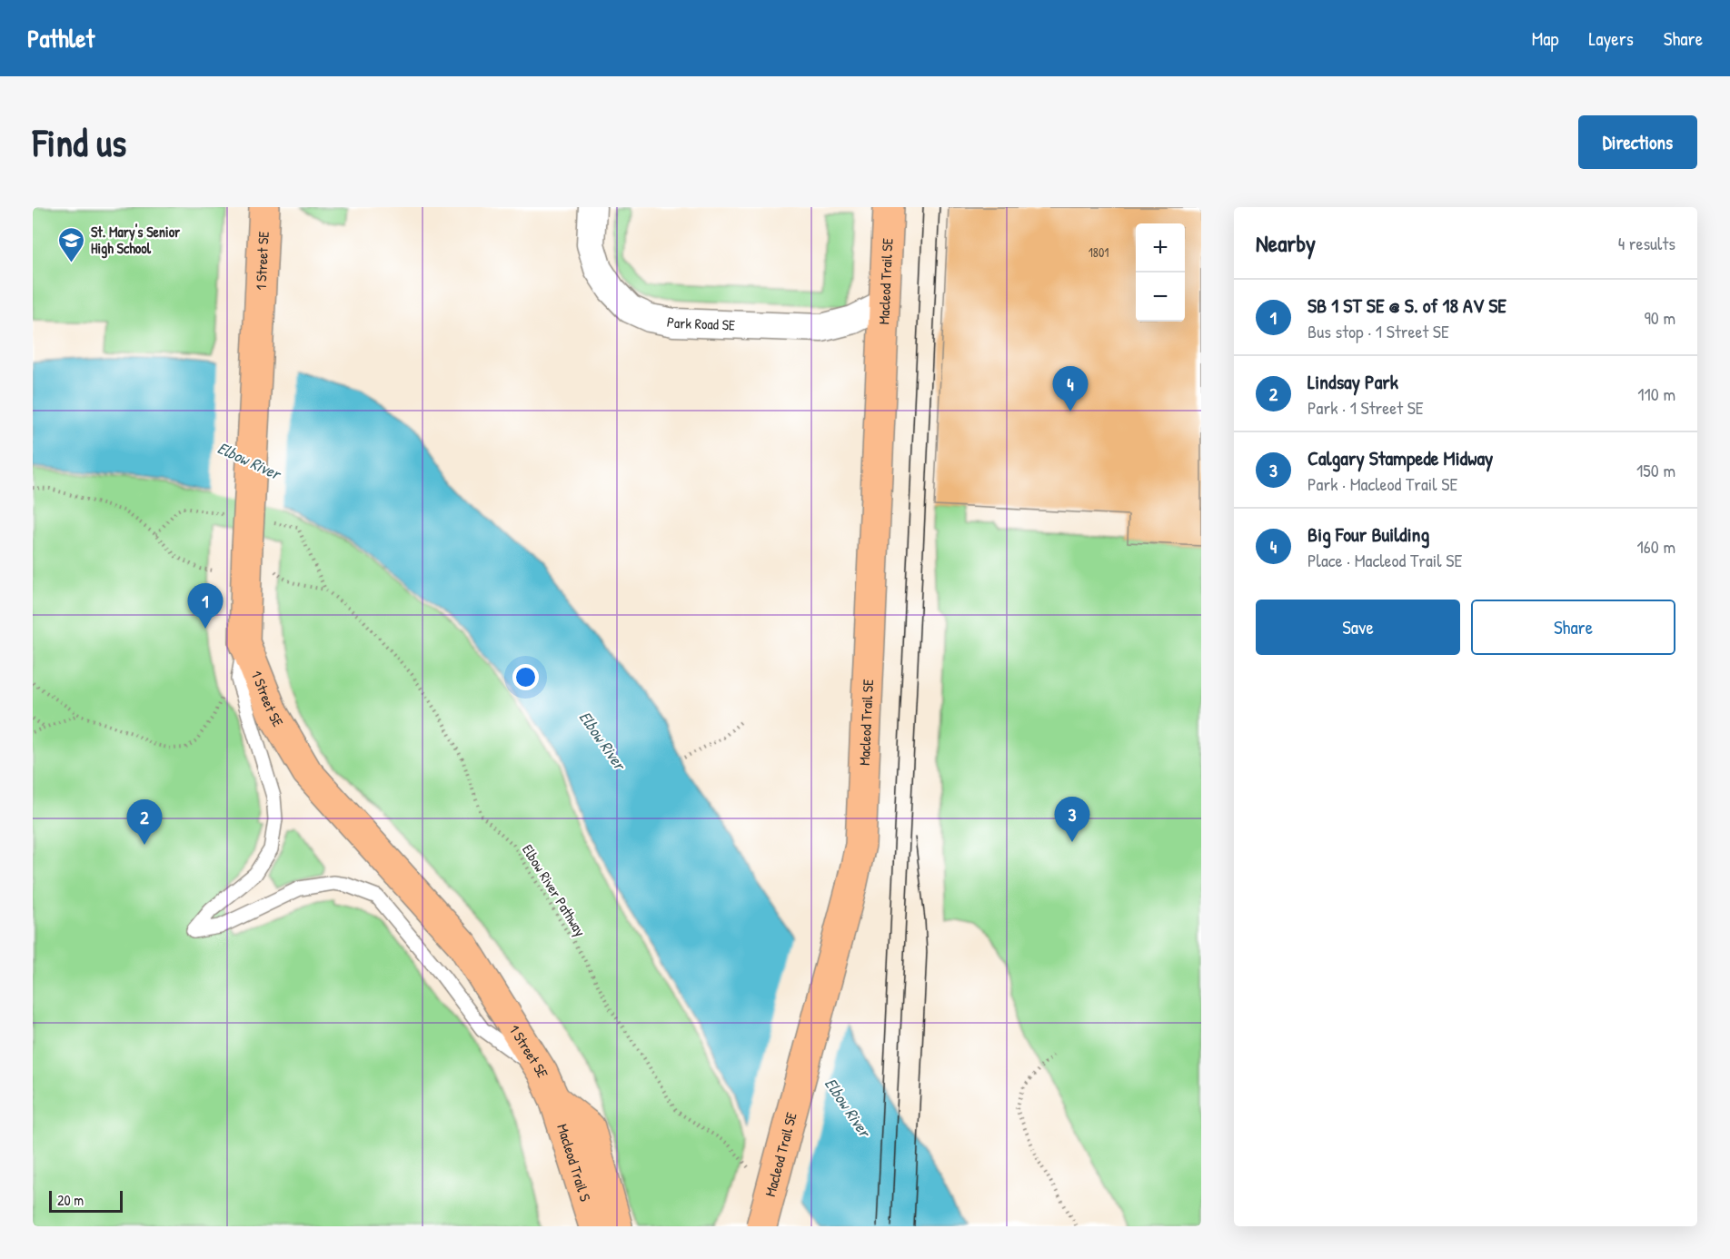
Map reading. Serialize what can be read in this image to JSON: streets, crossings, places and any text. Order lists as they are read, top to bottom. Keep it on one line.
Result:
{"streets":{"main road":["1 Street SE","Macleod Trail SE","Macleod Trail S"],"street":["Park Road SE"],"path":["Elbow River Pathway"]},"crossings":[["1 Street SE","Macleod Trail S"],["Macleod Trail SE","Park Road SE"]],"water":["Elbow River"],"places":{"school or university":["St. Mary's Senior High School"]},"house_numbers":["1801"],"scale_bar":"20 m","page":{"header":"Pathlet","nav":["Map","Layers","Share"],"buttons":["Directions",["Save","Share"]],"title":"Find us","heading":["Nearby","4 results"],"map_buttons":["+","−"],"list":[{"mark":"1","name":"SB 1 ST SE @ S. of 18 AV SE","note":"Bus stop · 1 Street SE","value":"90 m"},{"mark":"2","name":"Lindsay Park","note":"Park · 1 Street SE","value":"110 m"},{"mark":"3","name":"Calgary Stampede Midway","note":"Park · Macleod Trail SE","value":"150 m"},{"mark":"4","name":"Big Four Building","note":"Place · Macleod Trail SE","value":"160 m"}],"pins":["4","1","3","2"],"scale":"20 m"}}
